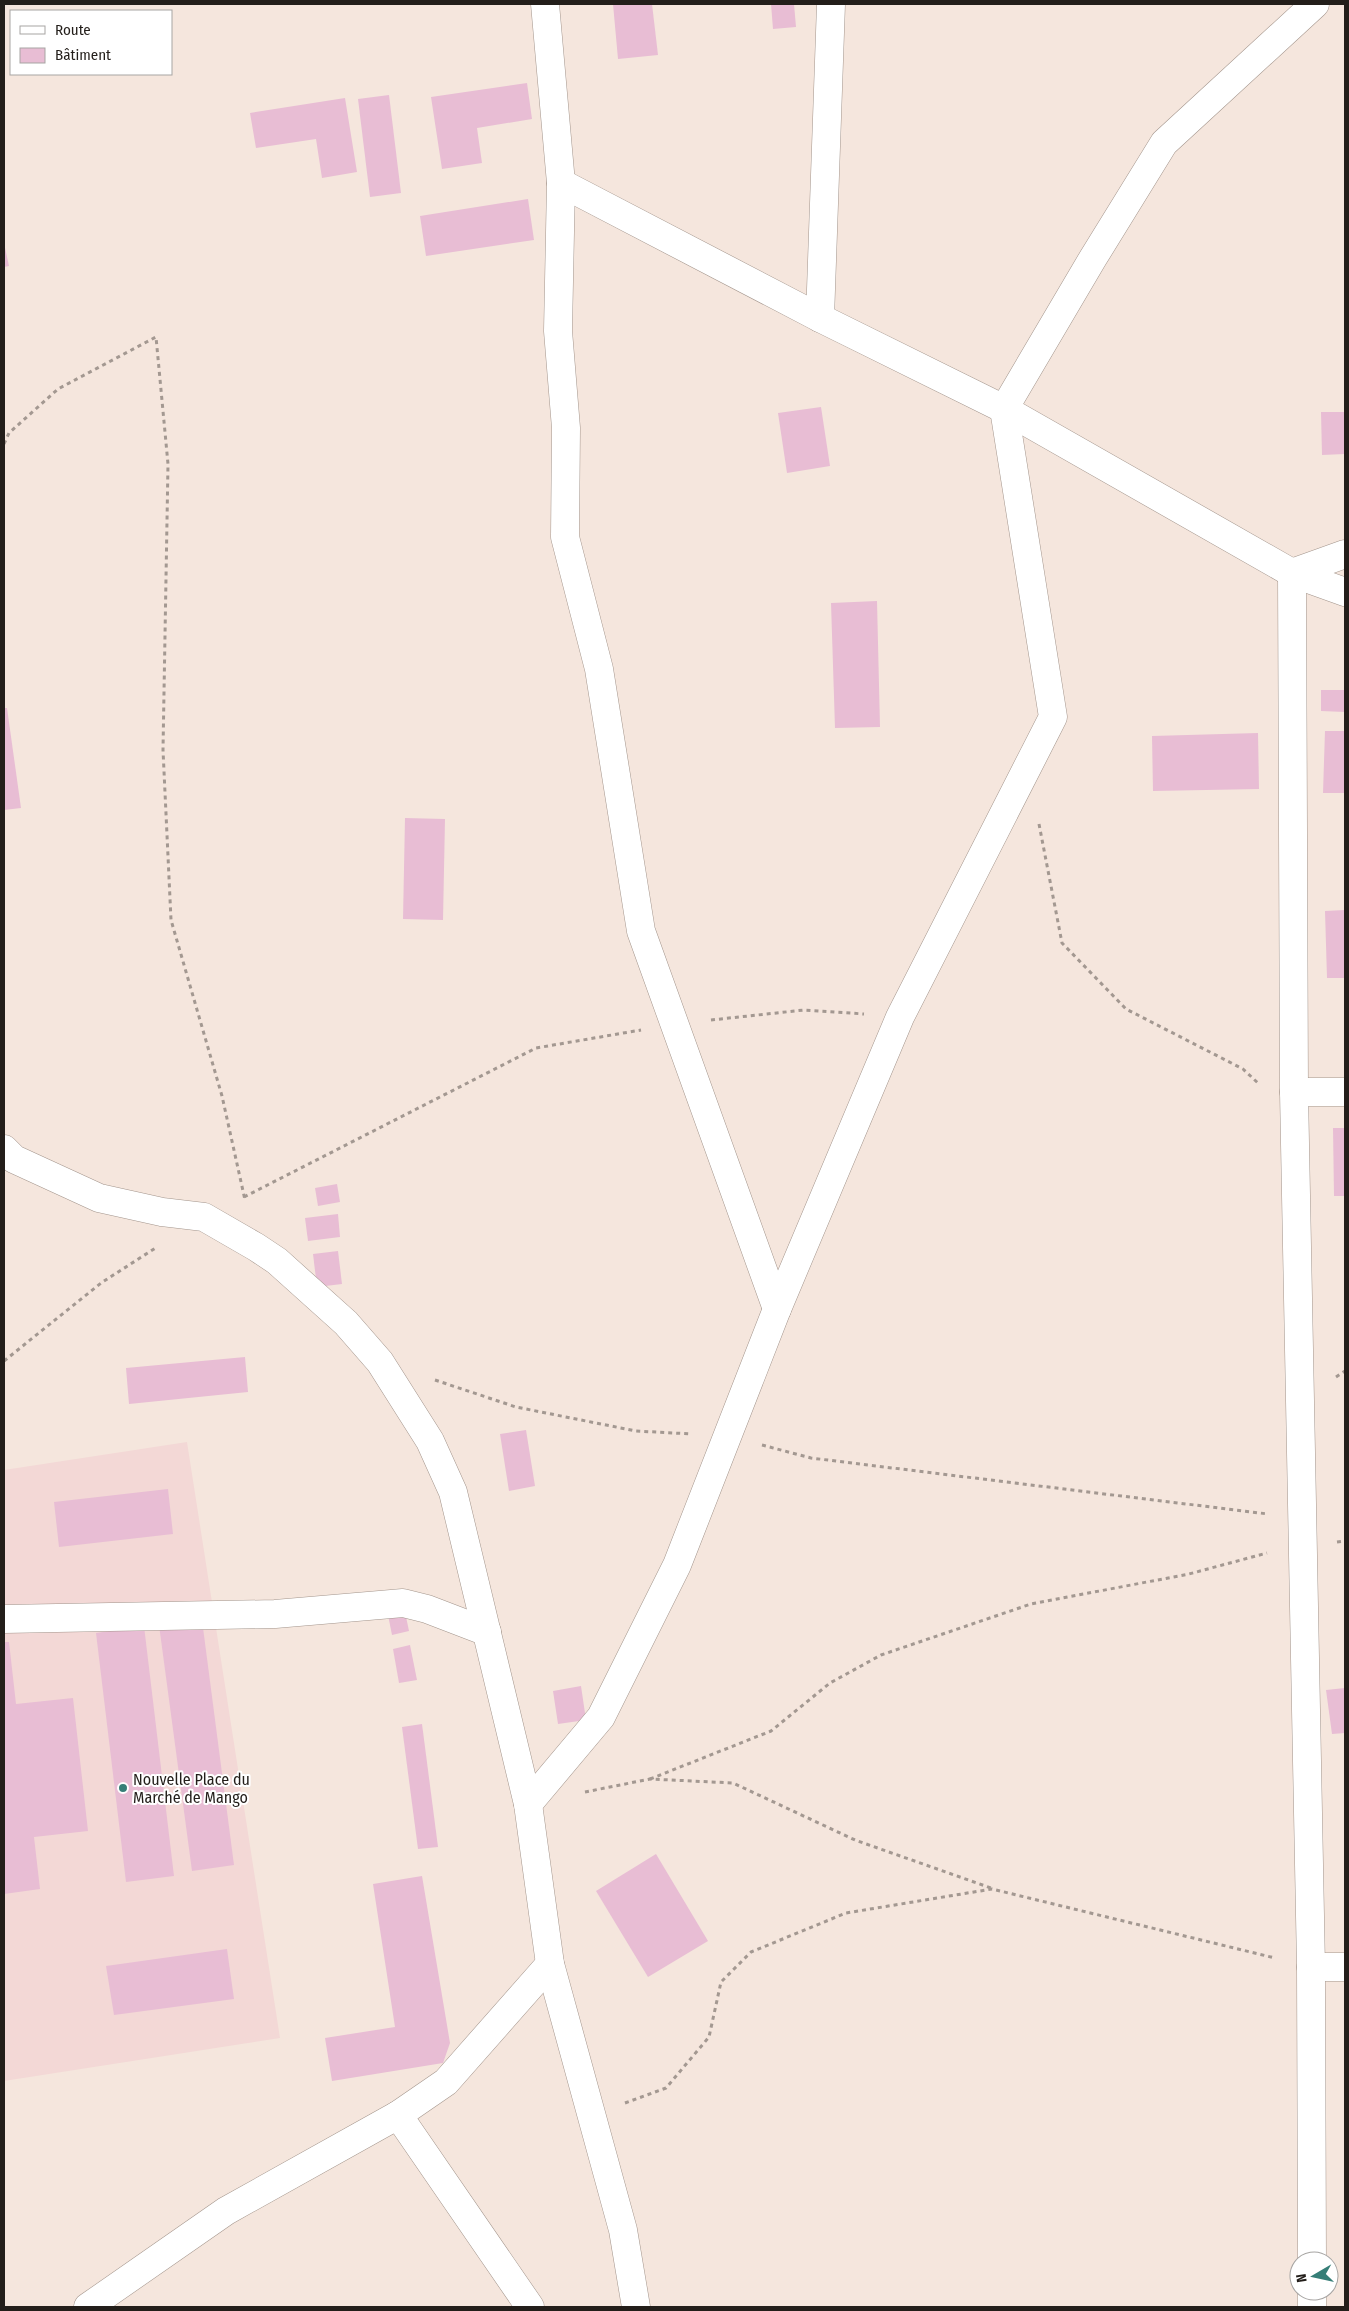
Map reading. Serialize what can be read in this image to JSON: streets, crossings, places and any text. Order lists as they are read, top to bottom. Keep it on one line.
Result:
{"places":["Nouvelle Place du Marché de Mango"],"legend":["Route","Bâtiment"],"north":"left"}
